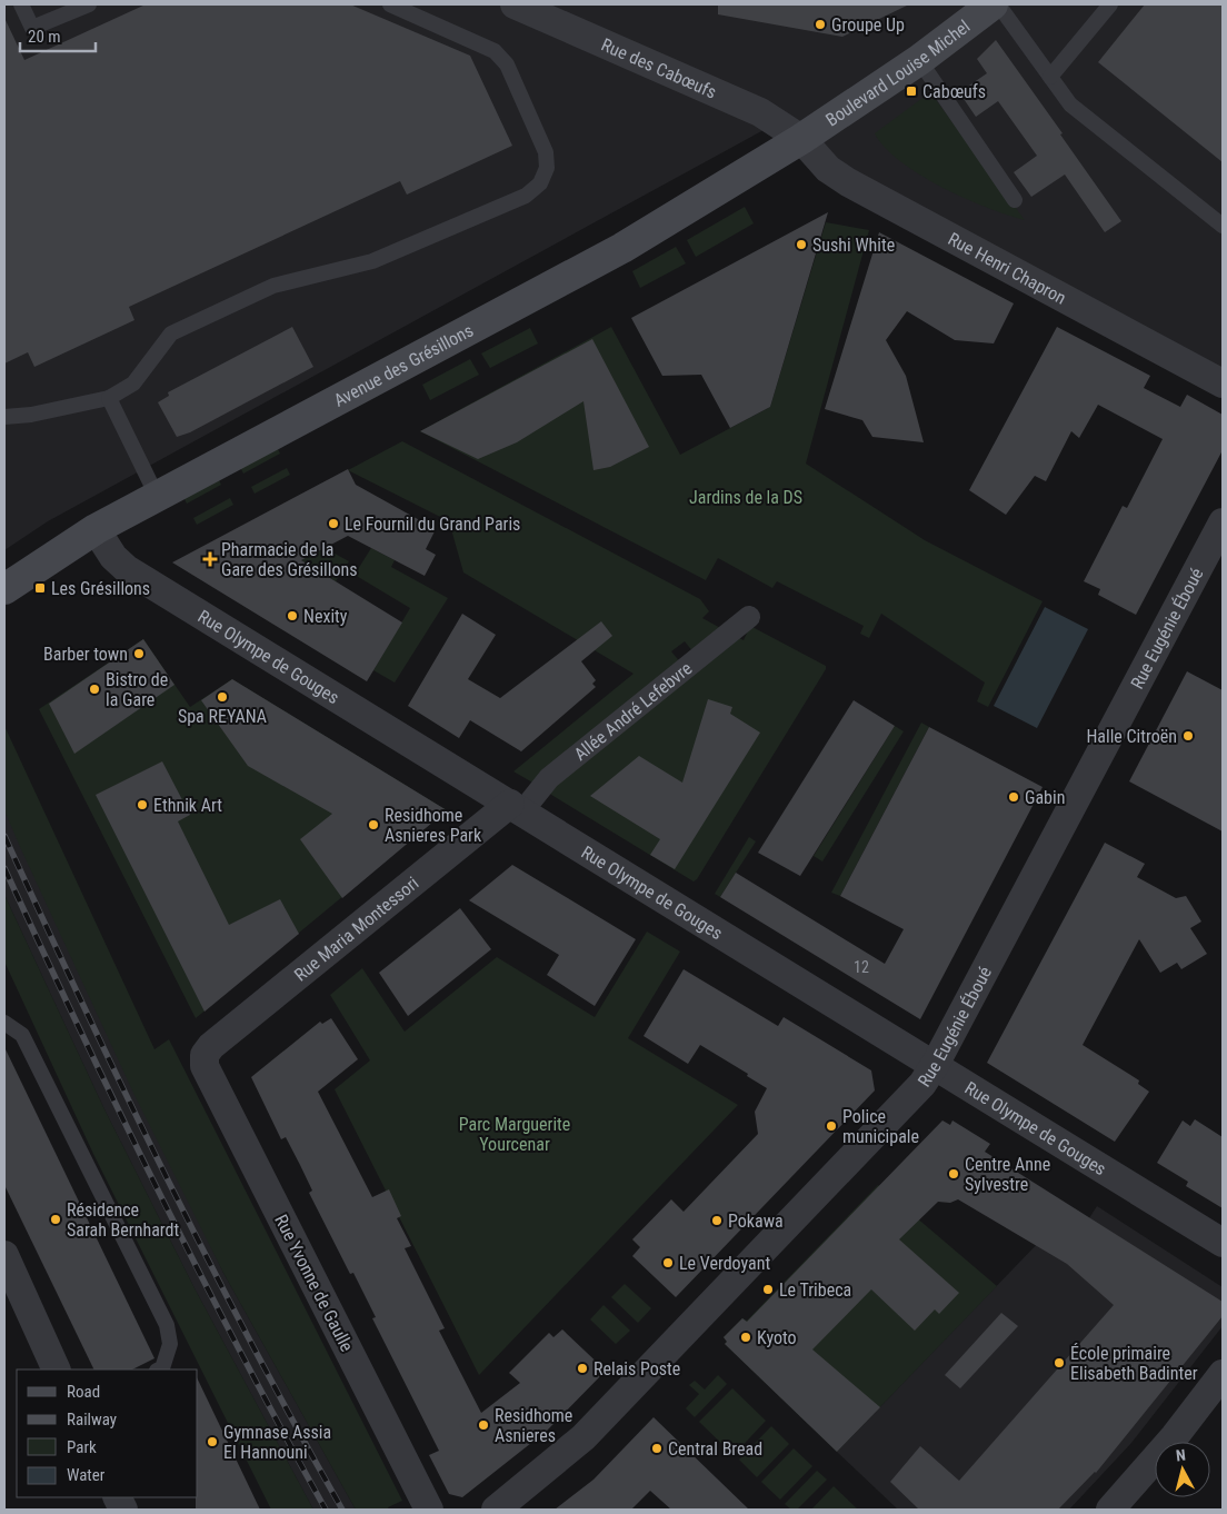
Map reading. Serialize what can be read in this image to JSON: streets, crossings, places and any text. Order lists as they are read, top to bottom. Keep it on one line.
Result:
{"streets":{"main road":["Boulevard Louise Michel","Avenue des Grésillons"],"street":["Rue des Cabœufs","Rue Henri Chapron","Rue Eugénie Éboué","Rue Olympe de Gouges","Allée André Lefebvre","Rue Maria Montessori","Rue Yvonne de Gaulle"]},"crossings":[["Rue des Cabœufs","Boulevard Louise Michel"],["Rue des Cabœufs","Rue Henri Chapron"],["Rue des Cabœufs","Avenue des Grésillons"],["Boulevard Louise Michel","Rue Henri Chapron"],["Boulevard Louise Michel","Avenue des Grésillons"],["Rue Henri Chapron","Avenue des Grésillons"],["Avenue des Grésillons","Rue Olympe de Gouges"],["Rue Eugénie Éboué","Rue Olympe de Gouges"],["Rue Olympe de Gouges","Allée André Lefebvre"],["Rue Olympe de Gouges","Rue Maria Montessori"],["Allée André Lefebvre","Rue Maria Montessori"],["Rue Maria Montessori","Rue Yvonne de Gaulle"]],"parks":["Jardins de la DS","Parc Marguerite Yourcenar"],"places":{"other":["Groupe Up","Sushi White","Le Fournil du Grand Paris","Nexity","Barber town","Bistro de la Gare","Spa REYANA","Halle Citroën","Gabin","Ethnik Art","Residhome Asnieres Park","Police municipale","Centre Anne Sylvestre","Résidence Sarah Bernhardt","Pokawa","Le Verdoyant","Le Tribeca","Kyoto","École primaire Elisabeth Badinter","Relais Poste","Residhome Asnieres","Gymnase Assia El Hannouni","Central Bread"],"transit":["Cabœufs","Les Grésillons"],"health":["Pharmacie de la Gare des Grésillons"]},"house_numbers":["12"],"legend":["Road","Railway","Park","Water"],"scale_bar":"20 m","north":"top"}
